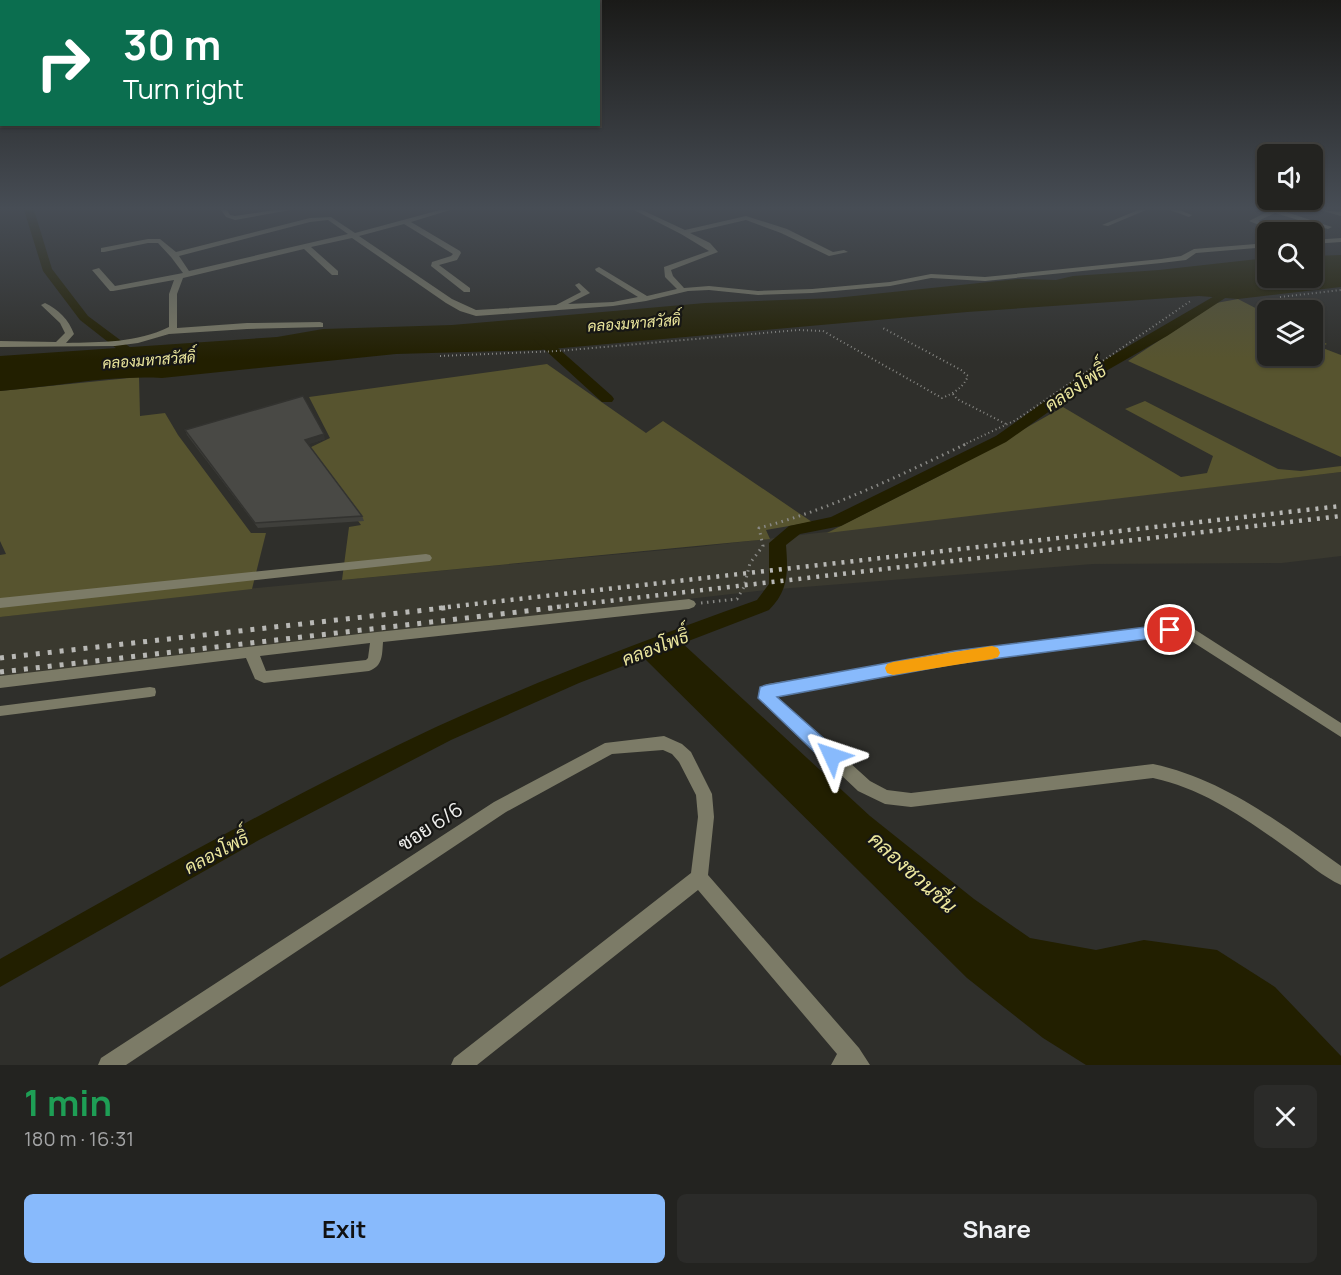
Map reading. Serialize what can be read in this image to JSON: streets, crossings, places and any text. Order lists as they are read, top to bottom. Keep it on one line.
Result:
{"streets":{"street":["ซอย 6/6"]},"water":["คลองมหาสวัสดิ์","คลองโพธิ์","คลองชวนชื่น"],"page":{"turn":["30 m","Turn right"],"heading":["1 min","180 m · 16:31"],"buttons":["Exit","Share"]}}
